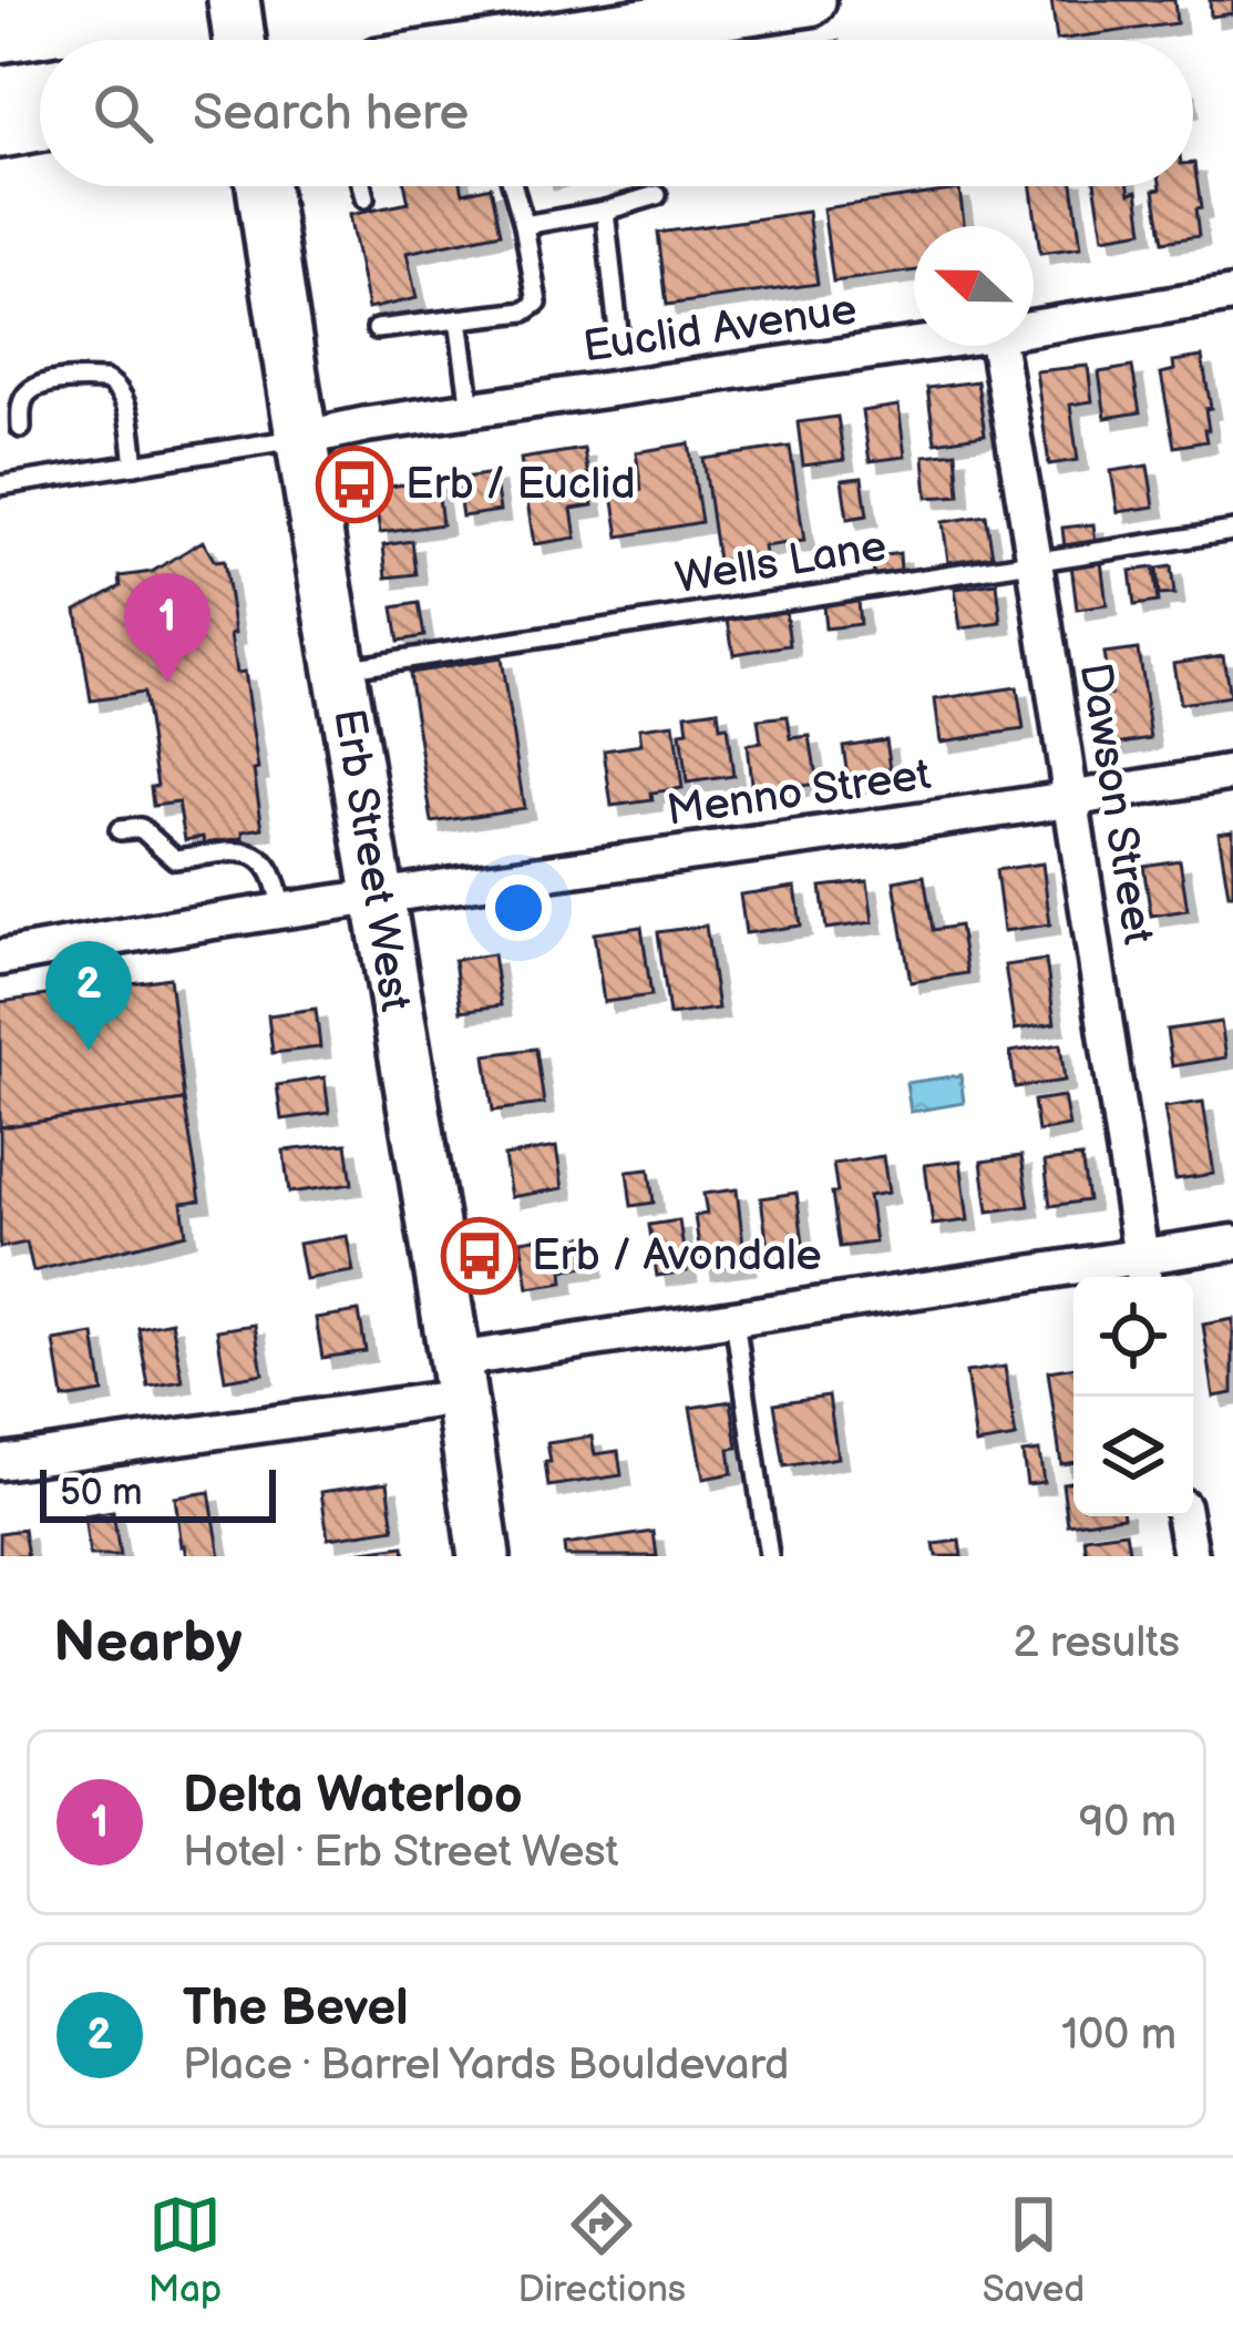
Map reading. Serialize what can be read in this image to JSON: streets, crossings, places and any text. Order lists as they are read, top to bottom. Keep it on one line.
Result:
{"streets":{"main road":["Erb Street West"],"street":["Euclid Avenue","Menno Street","Dawson Street"],"lane":["Wells Lane"]},"crossings":[["Euclid Avenue","Erb Street West"],["Wells Lane","Dawson Street"],["Wells Lane","Erb Street West"],["Menno Street","Dawson Street"],["Menno Street","Erb Street West"]],"places":{"bus stop":["Erb / Euclid","Erb / Avondale"]},"scale_bar":"50 m","north":"left","page":{"search":"Search here","pins":["1","2"],"scale":"50 m","heading":["Nearby","2 results"],"list":[{"mark":"1","name":"Delta Waterloo","note":"Hotel · Erb Street West","value":"90 m"},{"mark":"2","name":"The Bevel","note":"Place · Barrel Yards Bouldevard","value":"100 m"}],"nav":["Map","Directions","Saved"]}}
